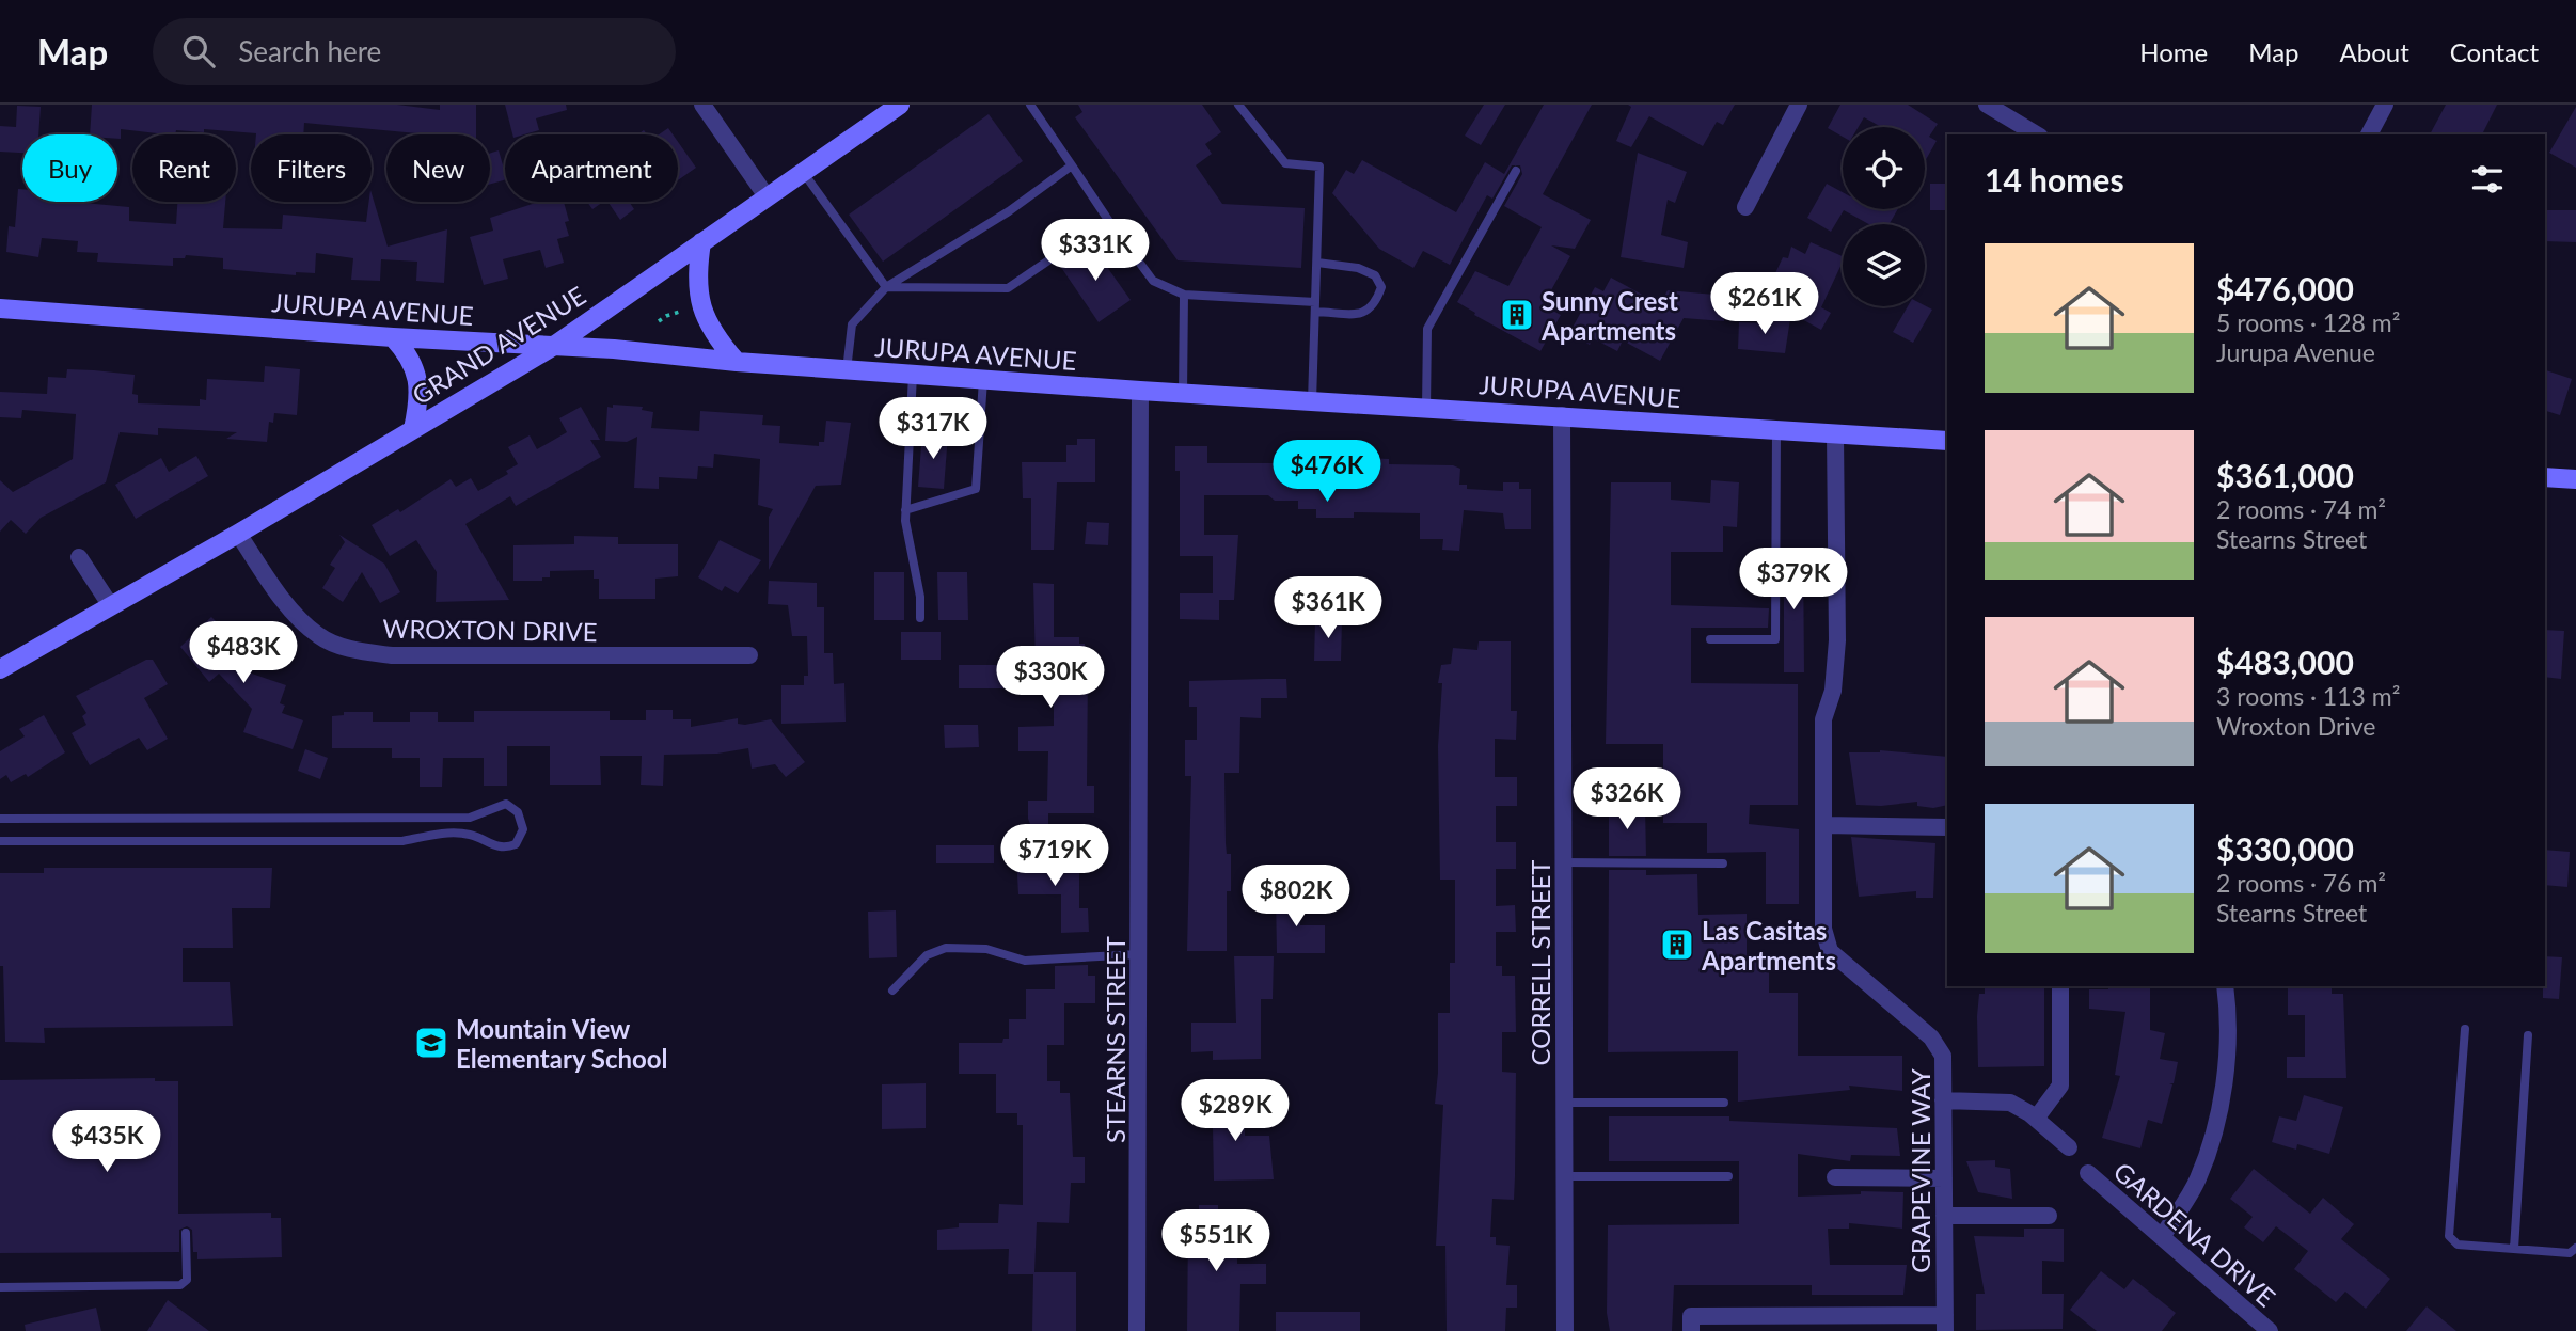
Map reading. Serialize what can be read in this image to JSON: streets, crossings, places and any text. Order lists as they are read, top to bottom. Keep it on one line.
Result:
{"streets":{"main road":["JURUPA AVENUE","GRAND AVENUE"],"street":["WROXTON DRIVE","CORRELL STREET","STEARNS STREET","GRAPEVINE WAY","GARDENA DRIVE"]},"crossings":[["JURUPA AVENUE","GRAND AVENUE"],["JURUPA AVENUE","CORRELL STREET"],["JURUPA AVENUE","STEARNS STREET"],["JURUPA AVENUE","GRAPEVINE WAY"],["GRAND AVENUE","WROXTON DRIVE"]],"places":{"building":["Sunny Crest Apartments","Las Casitas Apartments"],"school or university":["Mountain View Elementary School"]},"page":{"header":"Map","search":"Search here","nav":["Home","Map","About","Contact"],"chip":["Buy","Rent","Filters","New","Apartment"],"heading":"14 homes","price":["$331K","$261K","$317K","$476K","$379K","$361K","$483K","$330K","$326K","$719K","$802K","$289K","$435K","$551K"],"list":[{"name":"$476,000","note":"5 rooms · 128 m² · Jurupa Avenue"},{"name":"$361,000","note":"2 rooms · 74 m² · Stearns Street"},{"name":"$483,000","note":"3 rooms · 113 m² · Wroxton Drive"},{"name":"$330,000","note":"2 rooms · 76 m² · Stearns Street"}]}}
